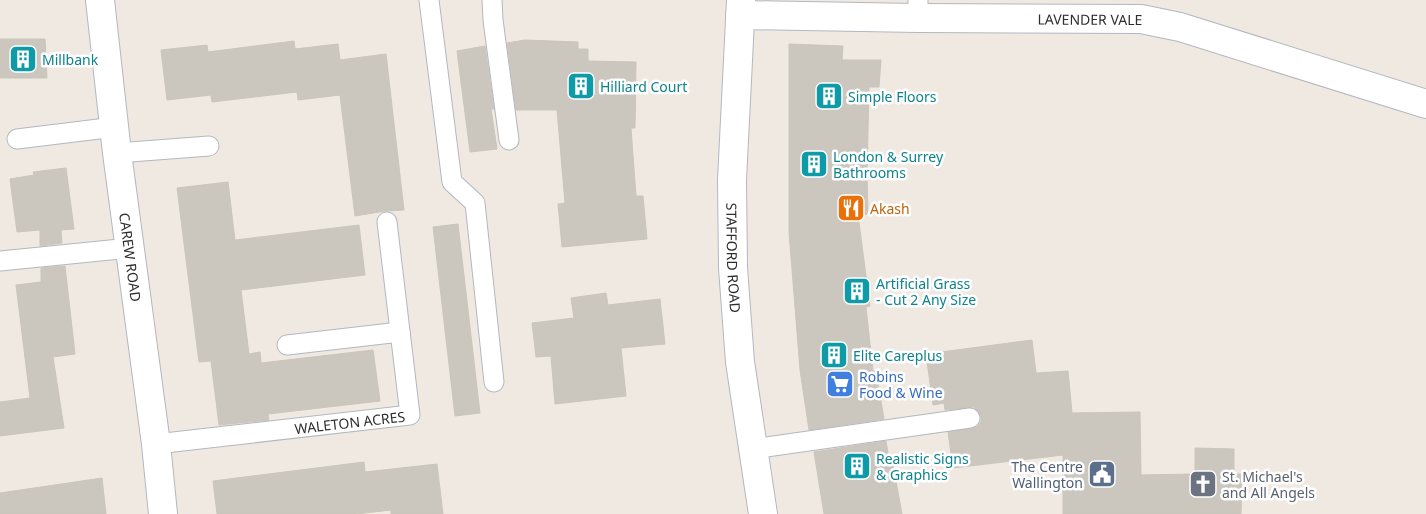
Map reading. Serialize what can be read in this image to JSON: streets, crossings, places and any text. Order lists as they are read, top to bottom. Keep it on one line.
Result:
{"streets":{"street":["LAVENDER VALE","CAREW ROAD","STAFFORD ROAD"],"lane":["WALETON ACRES"]},"crossings":[["LAVENDER VALE","STAFFORD ROAD"],["CAREW ROAD","WALETON ACRES"]],"places":{"building":["Millbank","Hilliard Court","Simple Floors","London & Surrey Bathrooms","Artificial Grass - Cut 2 Any Size","Elite Careplus","Realistic Signs & Graphics"],"restaurant":["Akash"],"supermarket":["Robins Food & Wine"],"public building":["The Centre Wallington"],"church":["St. Michael's and All Angels"]}}
